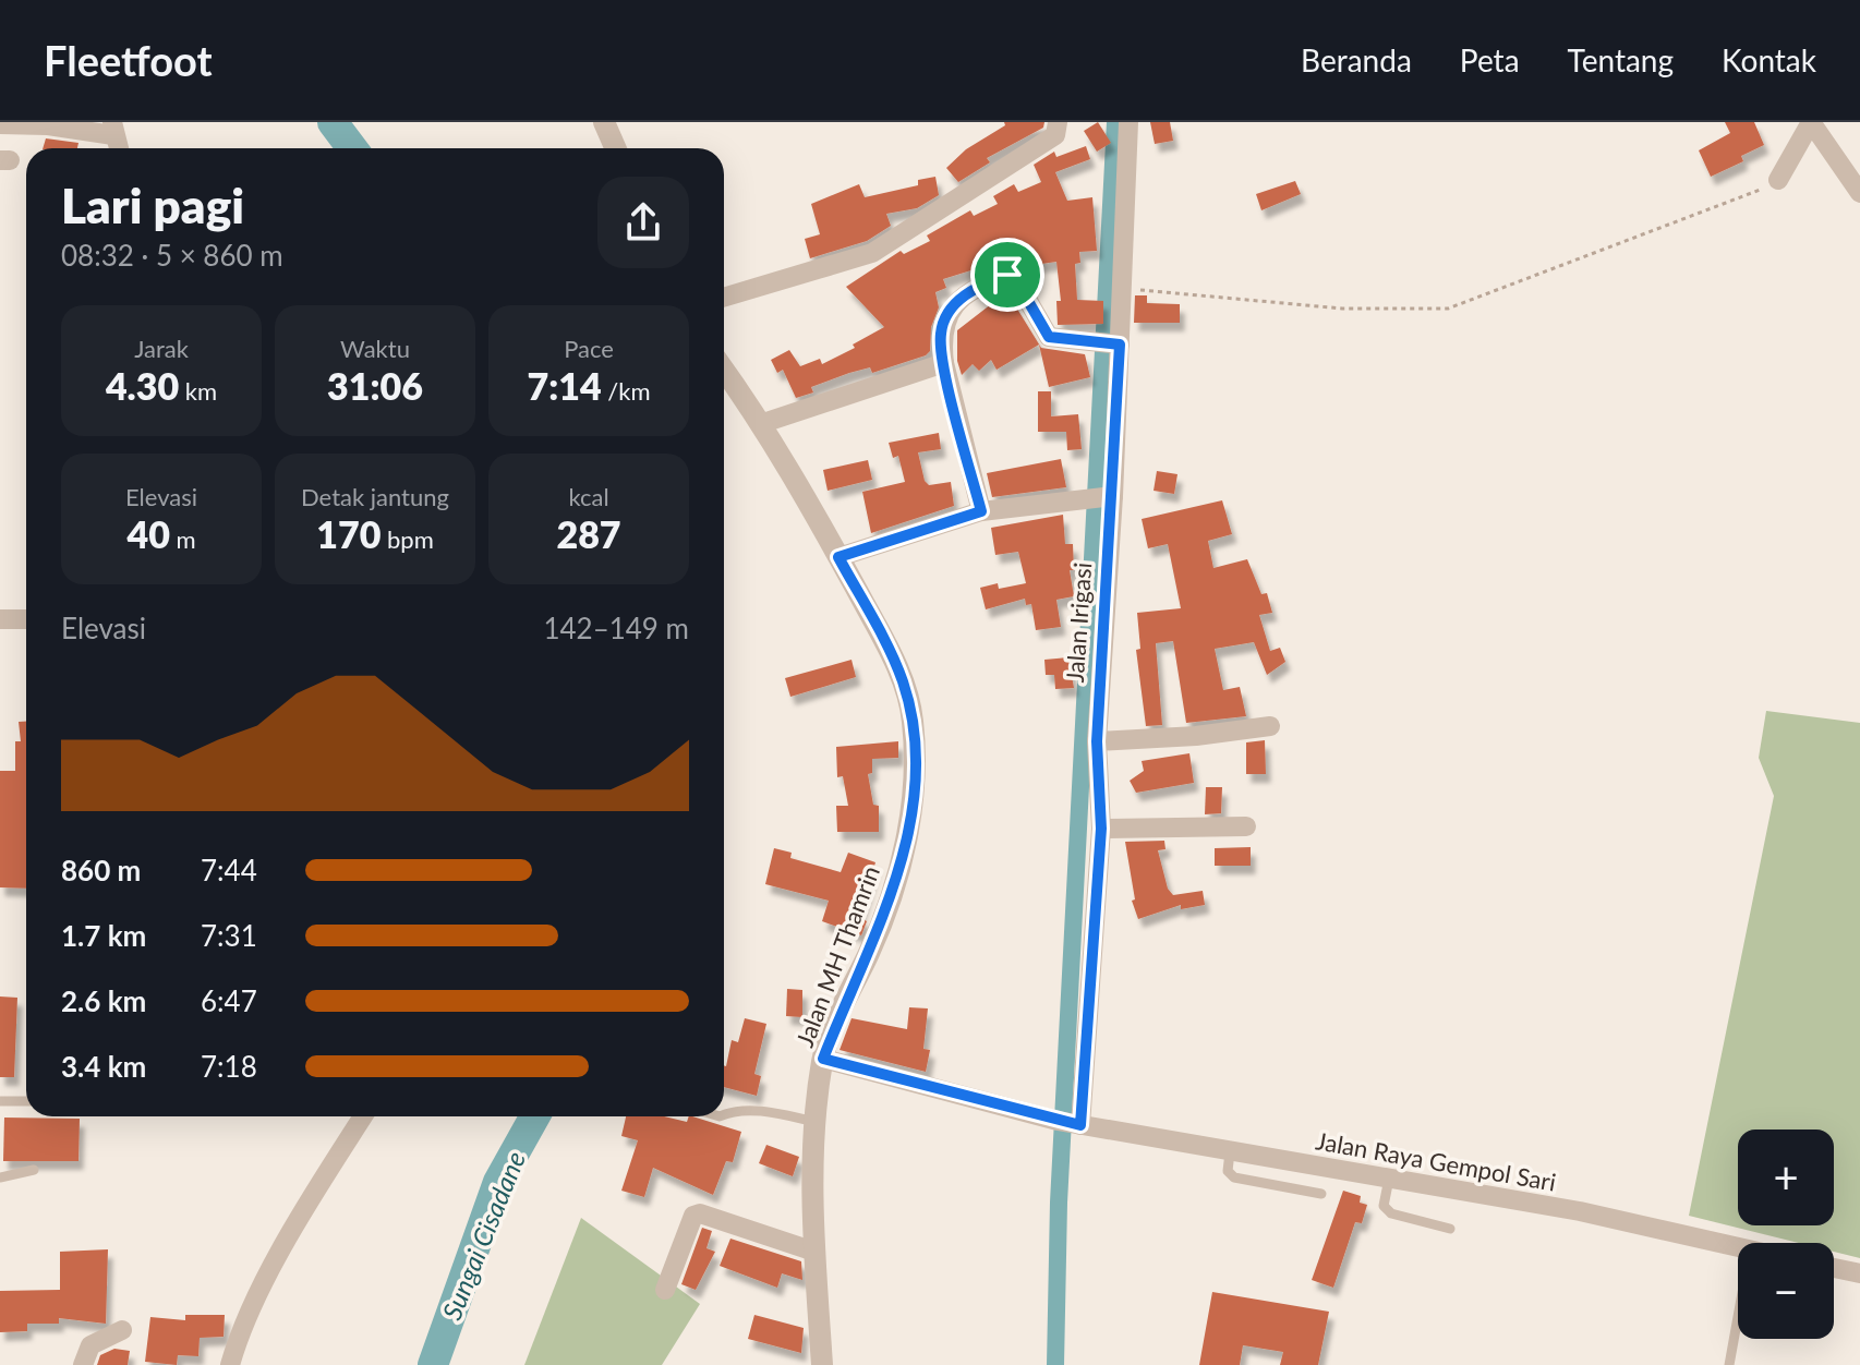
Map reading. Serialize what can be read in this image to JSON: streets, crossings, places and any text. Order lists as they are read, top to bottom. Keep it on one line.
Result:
{"streets":{"street":["Jalan Irigasi","Jalan MH Thamrin","Jalan Raya Gempol Sari"]},"crossings":[["Jalan Irigasi","Jalan Raya Gempol Sari"],["Jalan MH Thamrin","Jalan Raya Gempol Sari"]],"water":["Sungai Cisadane"],"page":{"header":"Fleetfoot","nav":["Beranda","Peta","Tentang","Kontak"],"heading":["Lari pagi","08:32 · 5 × 860 m"],"stats":[["Jarak","4.30 km"],["Waktu","31:06"],["Pace","7:14 /km"],["Elevasi","40 m"],["Detak jantung","170 bpm"],["kcal","287"]],"chart":["Elevasi","142–149 m"],"list":[{"name":"860 m","note":"7:44"},{"name":"1.7 km","note":"7:31"},{"name":"2.6 km","note":"6:47"},{"name":"3.4 km","note":"7:18"}],"map_buttons":["+","−"]}}
